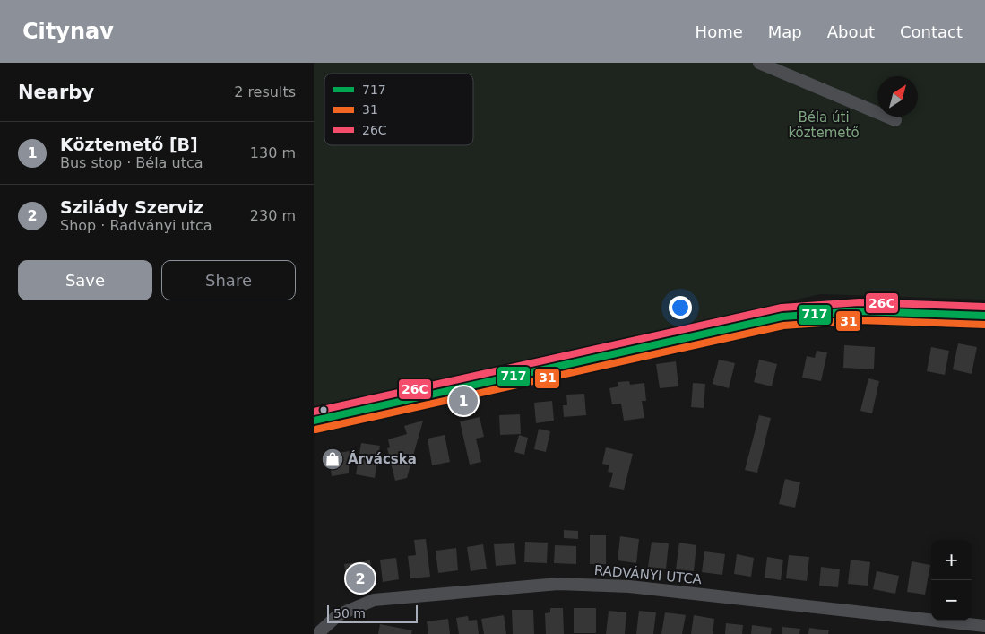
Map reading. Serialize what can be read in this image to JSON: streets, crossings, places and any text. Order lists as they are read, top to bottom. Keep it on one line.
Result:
{"streets":{"street":["RADVÁNYI UTCA"]},"parks":["Béla úti köztemető"],"places":{"shop":["Árvácska"]},"lines":["transit line 26C","transit line 717","transit line 31"],"legend":["717","31","26C"],"scale_bar":"50 m","north":"top right","page":{"header":"Citynav","nav":["Home","Map","About","Contact"],"heading":["Nearby","2 results"],"list":[{"mark":"1","name":"Köztemető [B]","note":"Bus stop · Béla utca","value":"130 m"},{"mark":"2","name":"Szilády Szerviz","note":"Shop · Radványi utca","value":"230 m"}],"buttons":["Save","Share"],"pins":["1","2"],"map_buttons":["+","−"],"scale":"50 m"}}
